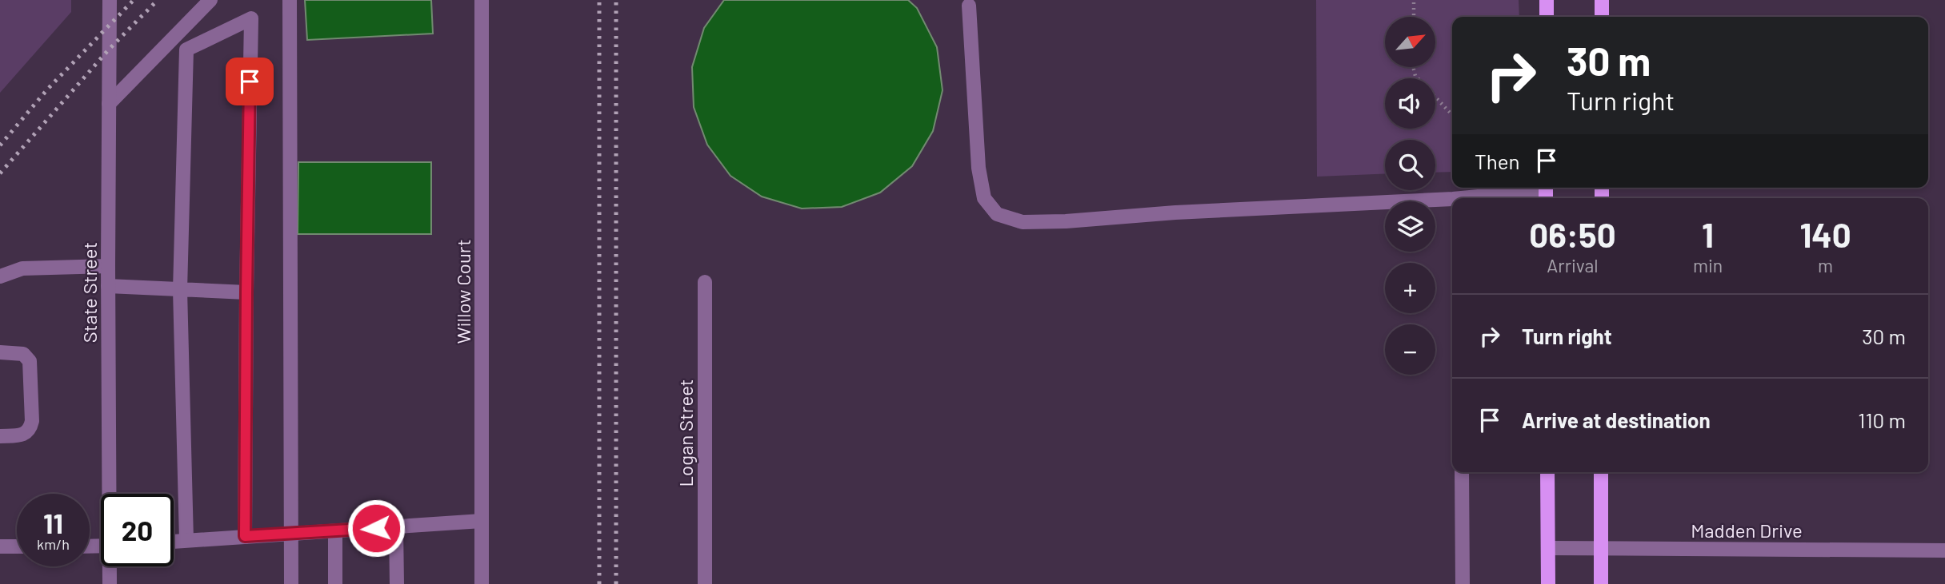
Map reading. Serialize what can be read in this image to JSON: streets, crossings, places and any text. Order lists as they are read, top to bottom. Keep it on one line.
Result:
{"streets":{"street":["Willow Court","State Street","Logan Street","Madden Drive"]},"north":"top right","page":{"map_buttons":["+","−"],"turn":["30 m","Turn right"],"then":"Then","eta":["06:50","Arrival","1","min","140","m"],"list":[{"name":"Turn right","value":"30 m"},{"name":"Arrive at destination","value":"110 m"}],"speed":"11 km/h","limit":"20"}}
